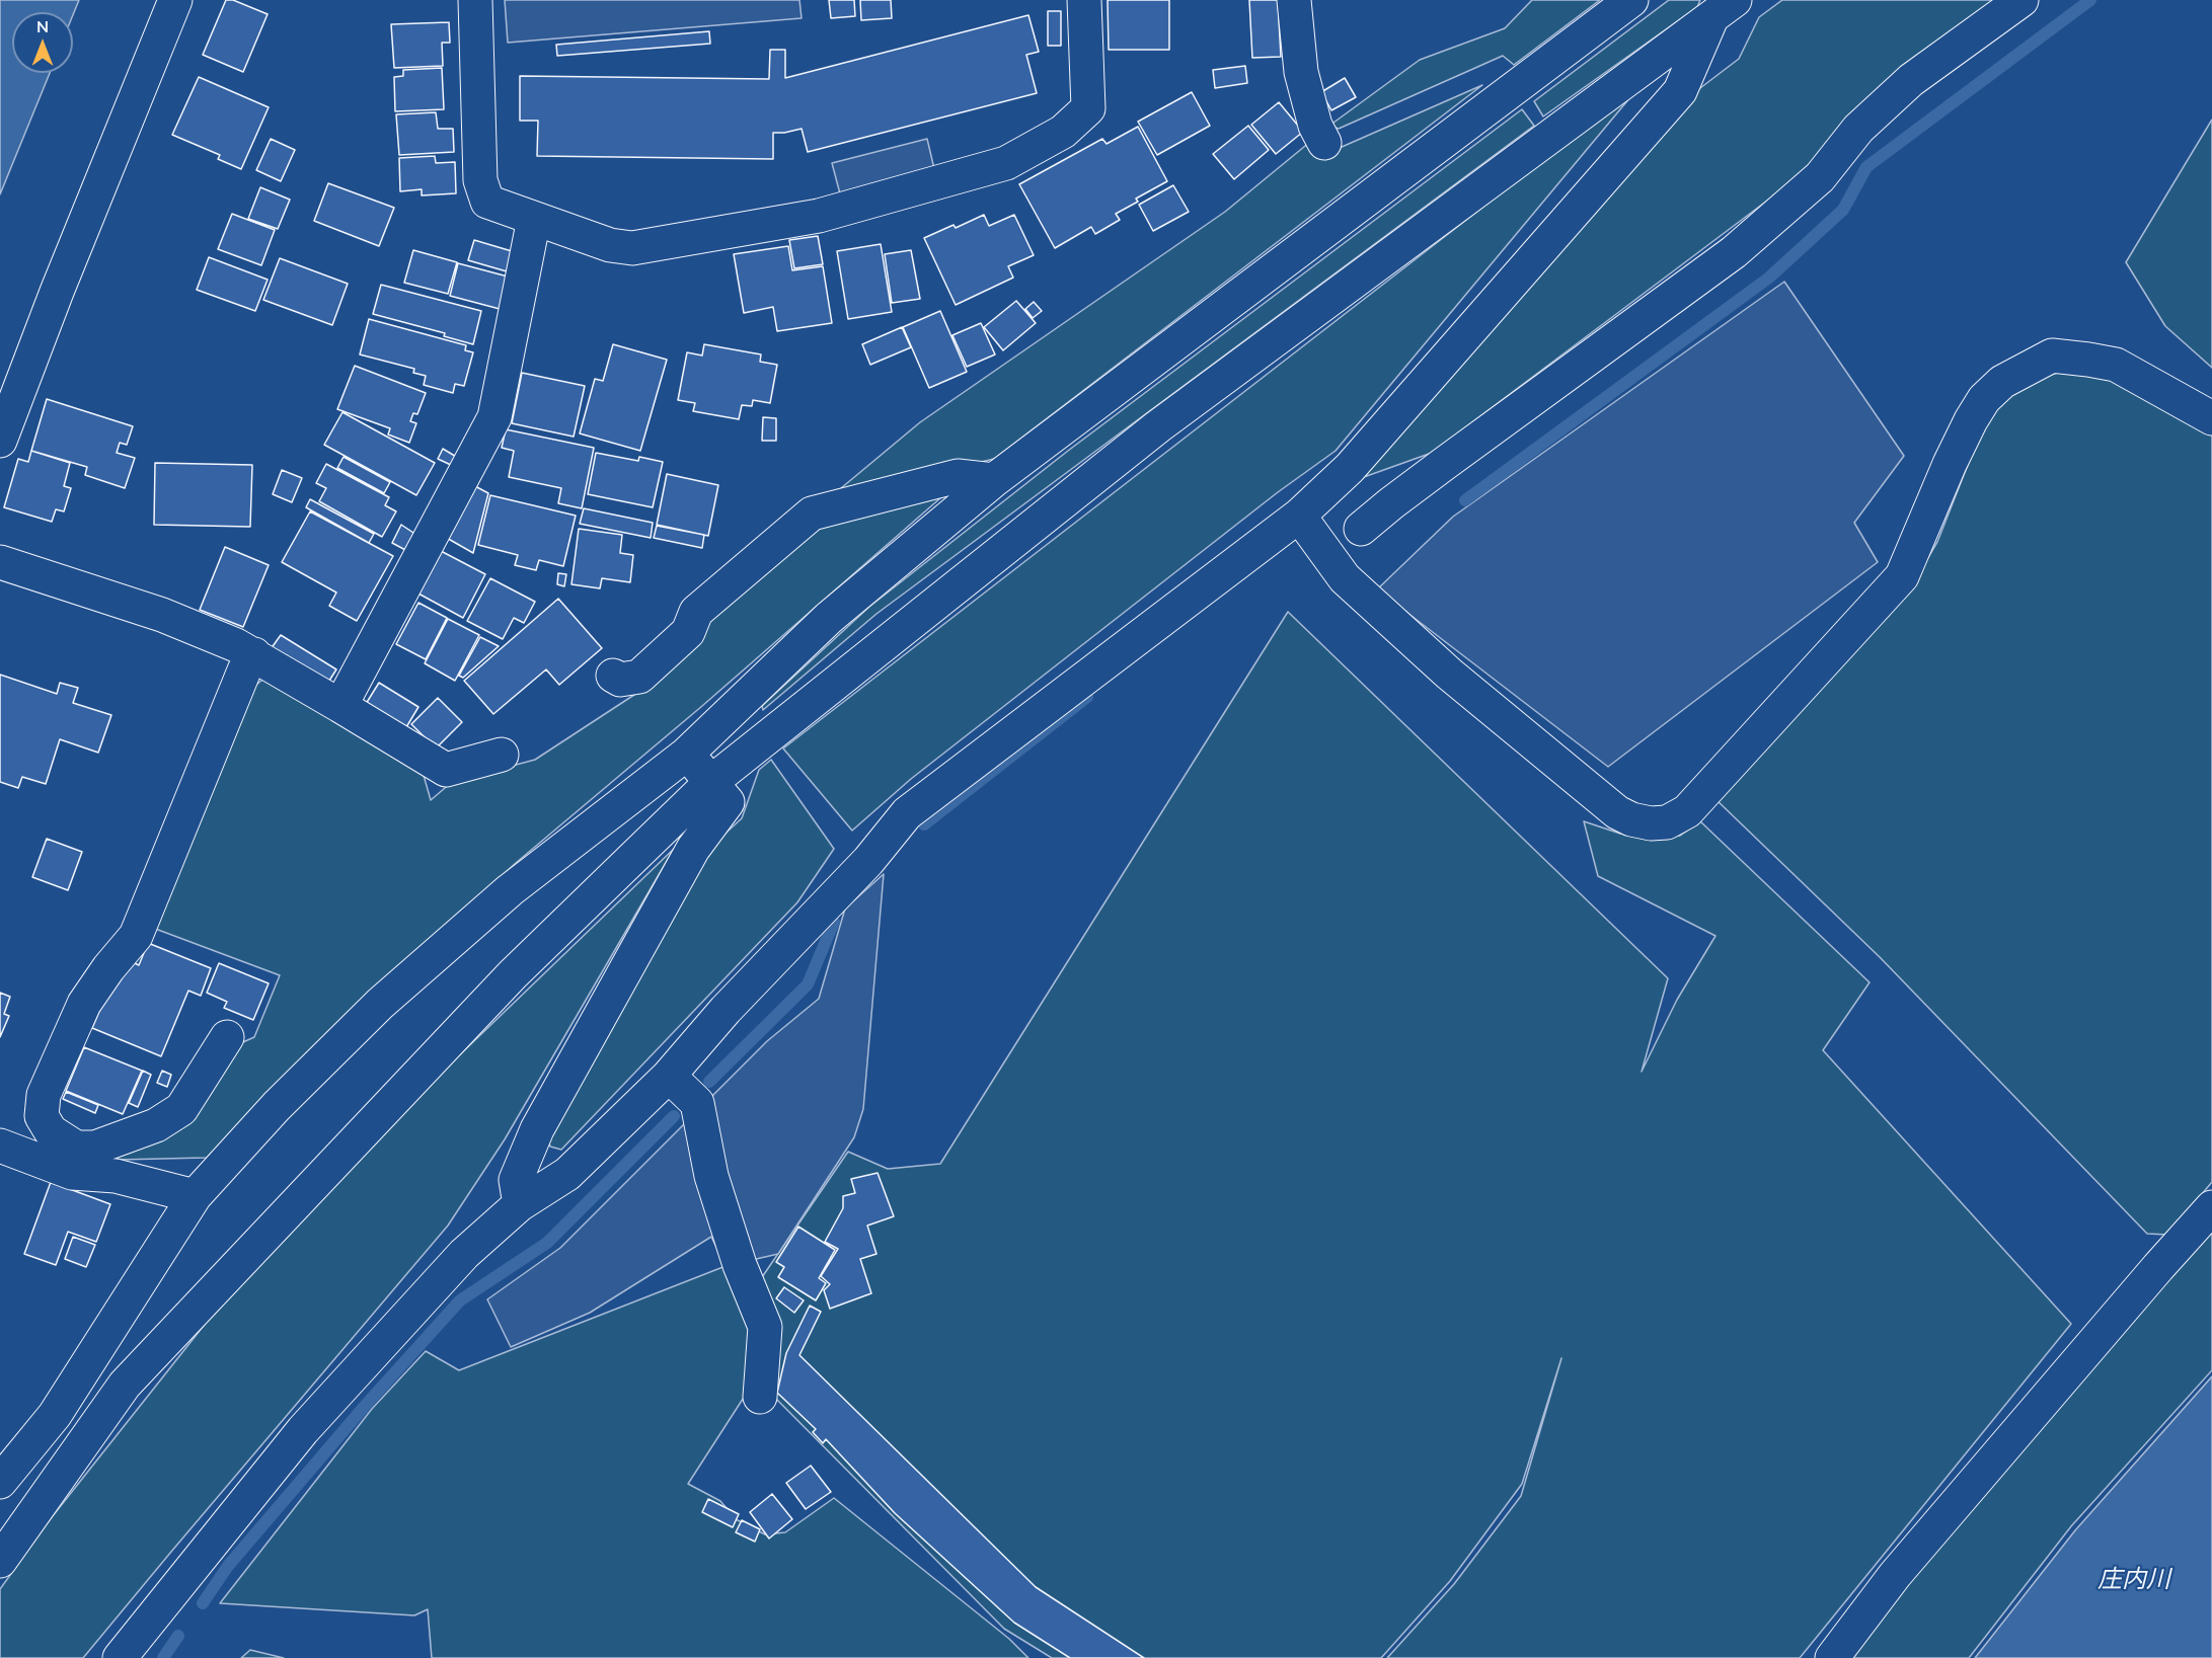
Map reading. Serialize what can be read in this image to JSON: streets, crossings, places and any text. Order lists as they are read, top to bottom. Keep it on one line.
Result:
{"water":["庄内川"],"north":"top"}
